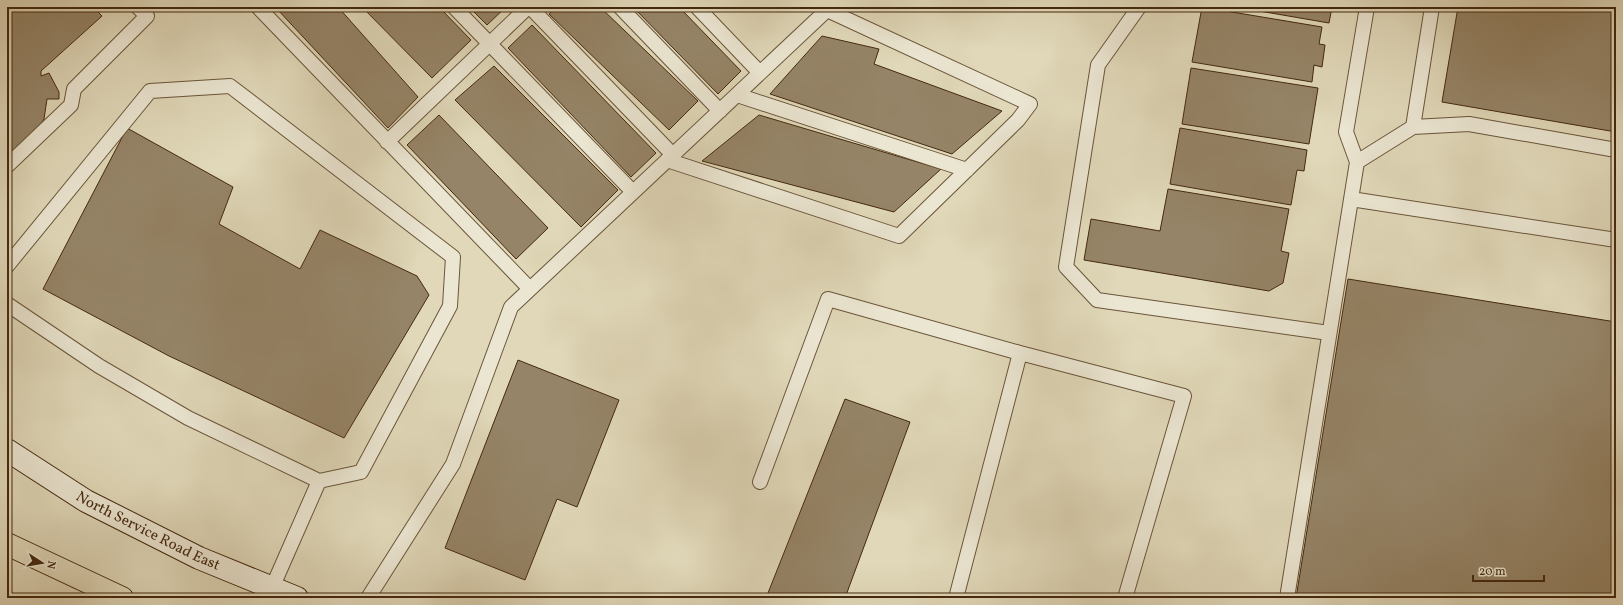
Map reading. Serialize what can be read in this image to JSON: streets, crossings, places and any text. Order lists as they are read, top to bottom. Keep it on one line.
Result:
{"streets":{"street":["North Service Road East"]},"scale_bar":"20 m","north":"right"}
